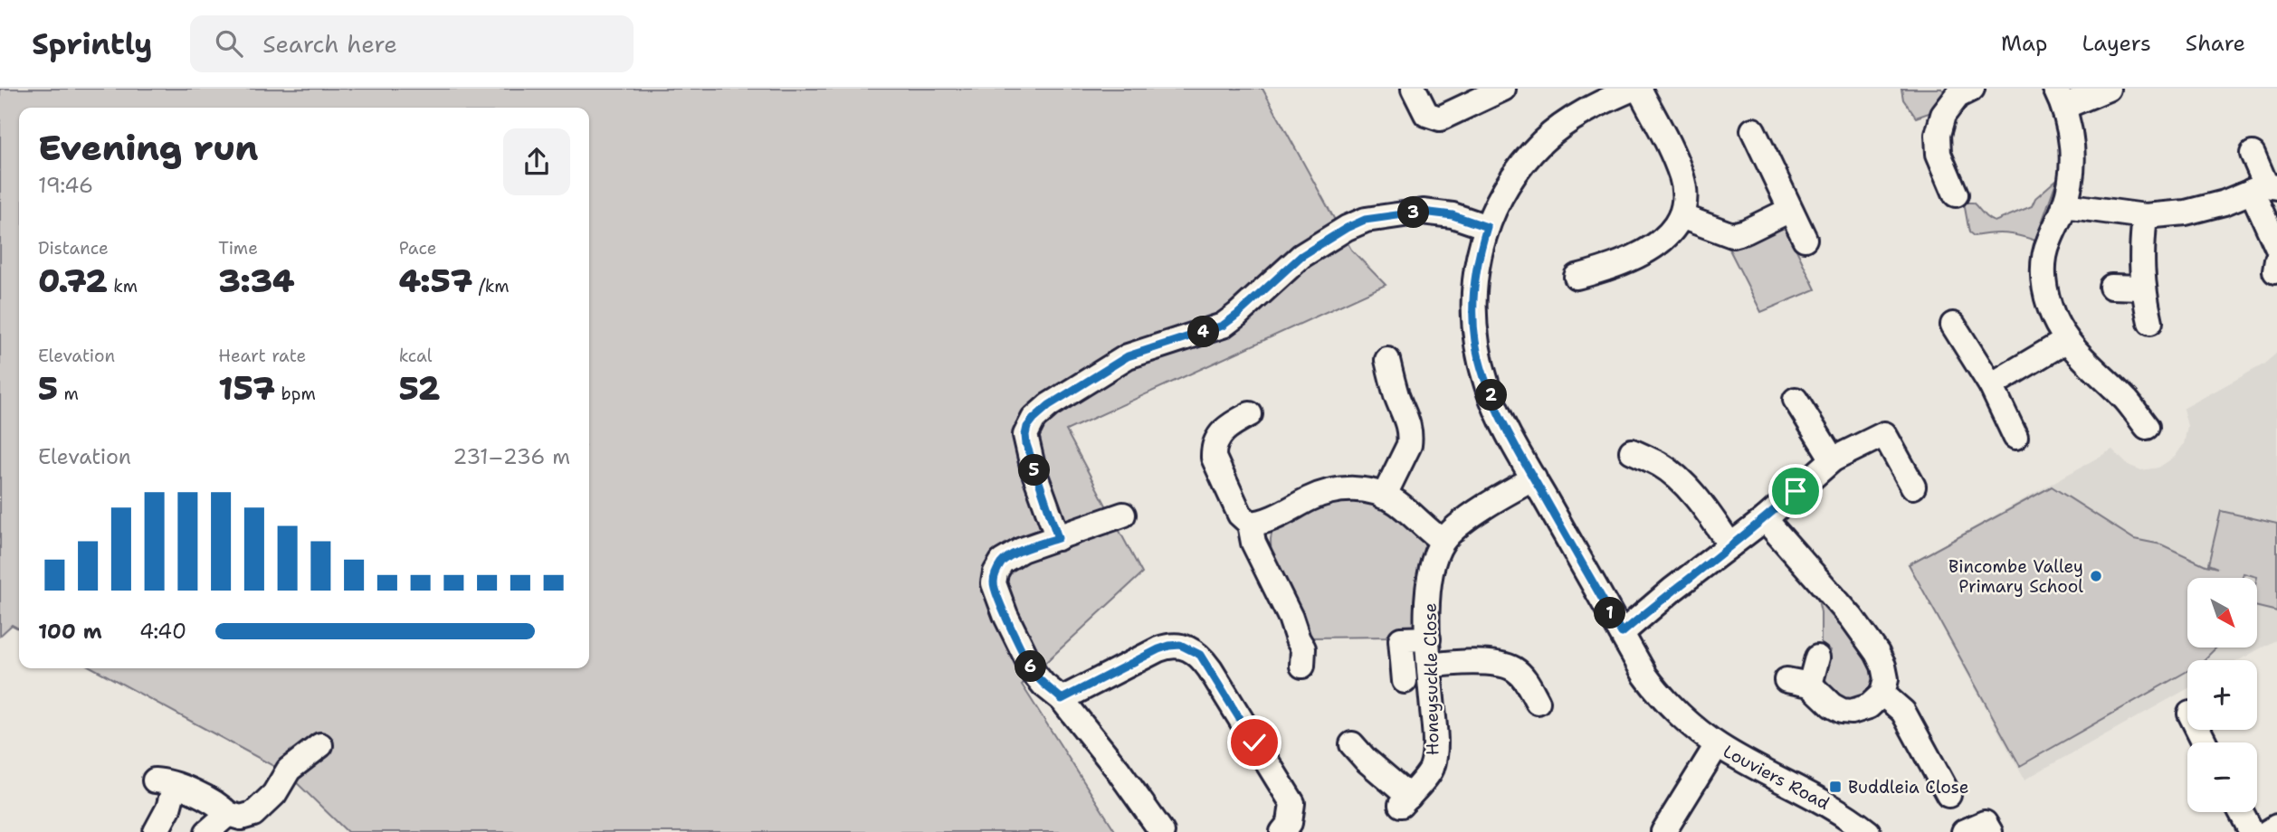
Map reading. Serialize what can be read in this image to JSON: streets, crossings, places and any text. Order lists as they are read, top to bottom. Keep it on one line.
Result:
{"streets":{"street":["Honeysuckle Close","Louviers Road"]},"places":{"other":["Bincombe Valley Primary School"],"transit":["Buddleia Close"]},"north":"bottom right","page":{"header":"Sprintly","search":"Search here","nav":["Map","Layers","Share"],"heading":["Evening run","19:46"],"pins":["3","4","2","5","1","6"],"stats":[["Distance","0.72 km"],["Time","3:34"],["Pace","4:57 /km"],["Elevation","5 m"],["Heart rate","157 bpm"],["kcal","52"]],"chart":["Elevation","231–236 m"],"map_buttons":["+","−"],"list":[{"name":"100 m","note":"4:40"}]}}
